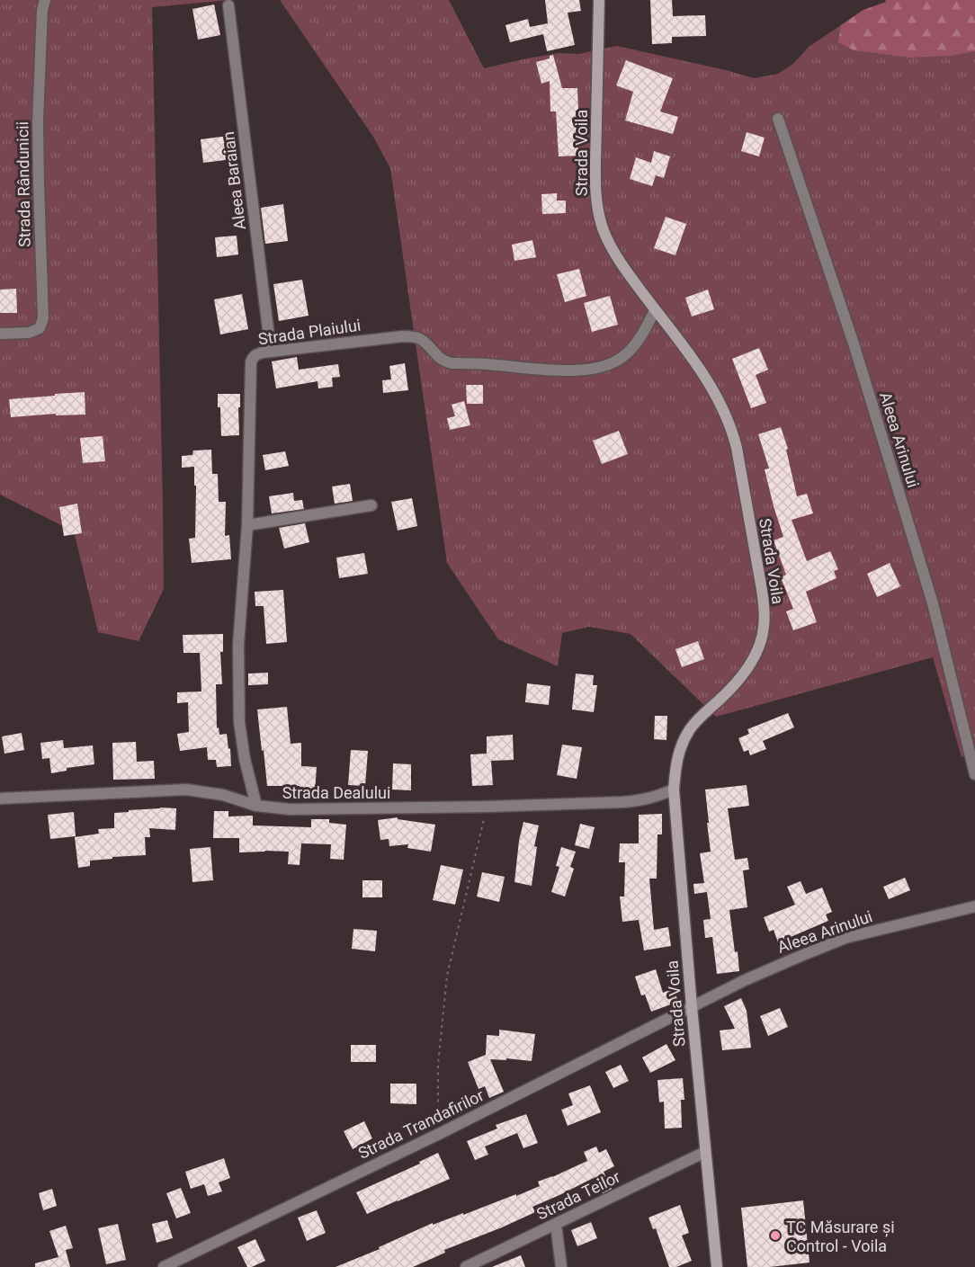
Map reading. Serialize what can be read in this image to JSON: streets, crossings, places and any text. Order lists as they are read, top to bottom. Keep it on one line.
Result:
{"streets":{"main road":["Strada Voila"],"street":["Aleea Baraian","Strada Rândunicii","Strada Plaiului","Aleea Arinului","Strada Dealului","Strada Trandafirilor","Strada Teilor"]},"crossings":[["Strada Voila","Strada Plaiului"],["Strada Voila","Aleea Arinului"],["Strada Voila","Strada Dealului"],["Strada Voila","Strada Trandafirilor"],["Strada Voila","Strada Teilor"],["Aleea Baraian","Strada Plaiului"],["Strada Plaiului","Strada Dealului"],["Aleea Arinului","Strada Trandafirilor"]],"places":["TC Măsurare și Control - Voila"]}
